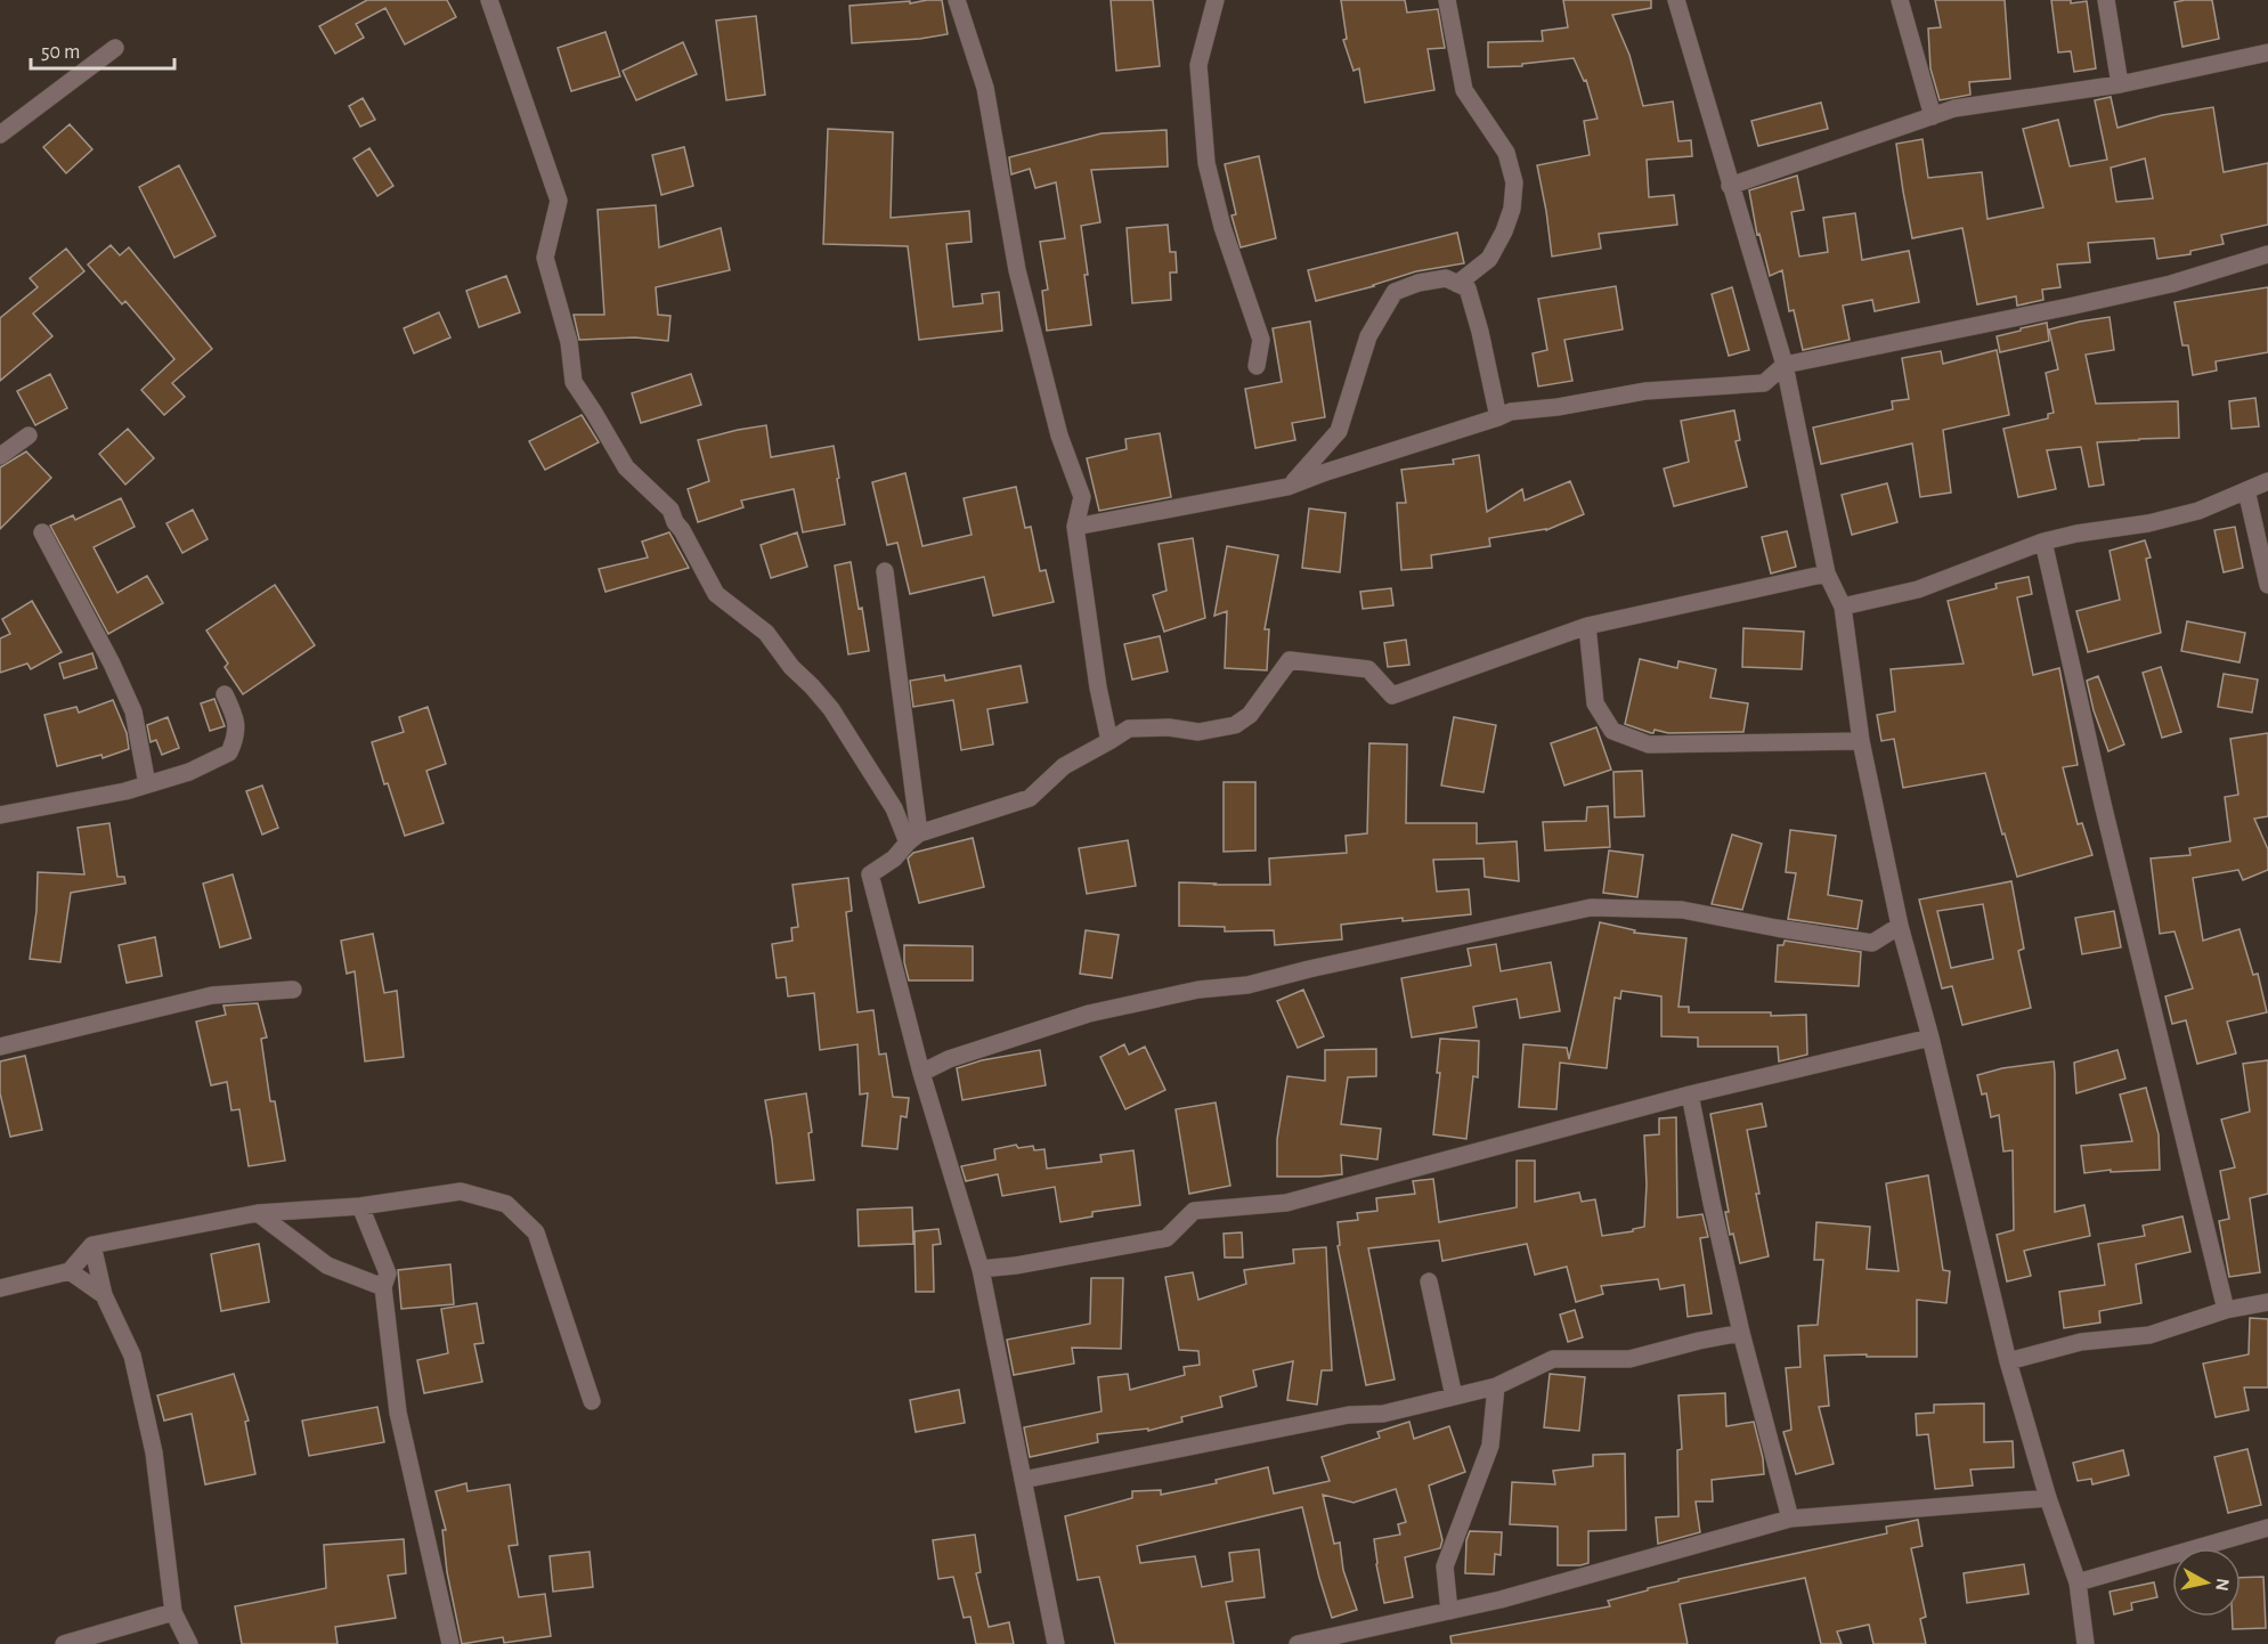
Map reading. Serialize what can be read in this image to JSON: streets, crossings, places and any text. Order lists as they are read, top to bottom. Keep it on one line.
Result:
{"scale_bar":"50 m","north":"right"}
